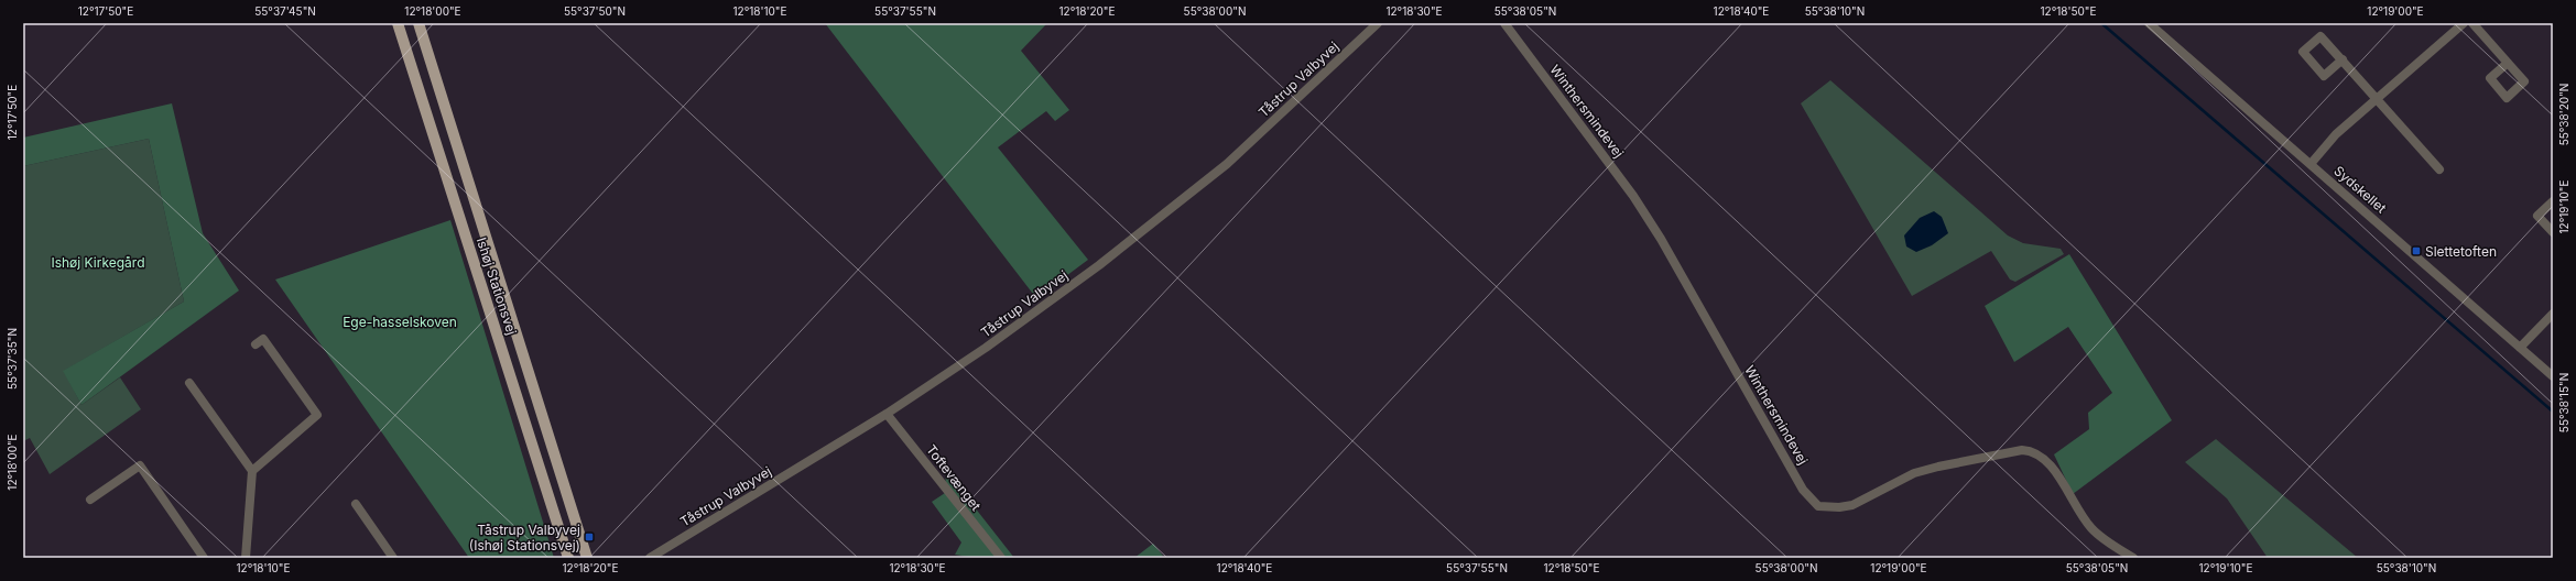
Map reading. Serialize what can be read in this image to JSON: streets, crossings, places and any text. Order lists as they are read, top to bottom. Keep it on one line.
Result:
{"streets":{"main road":["Ishøj Stationsvej"],"street":["Tåstrup Valbyvej","Winthersmindevej","Sydskellet","Toftevænget"]},"crossings":[["Tåstrup Valbyvej","Toftevænget"]],"parks":["Ishøj Kirkegård","Ege-hasselskoven"],"places":{"transit":["Slettetoften","Tåstrup Valbyvej (Ishøj Stationsvej)"]},"coordinates":["12°17'50\"E","55°37'45\"N","12°18'00\"E","55°37'50\"N","12°18'10\"E","55°37'55\"N","12°18'20\"E","55°38'00\"N","12°18'30\"E","55°38'05\"N","12°18'40\"E","55°38'10\"N","12°18'50\"E","12°19'00\"E","55°38'20\"N","12°19'10\"E","55°37'35\"N","55°38'15\"N"]}
